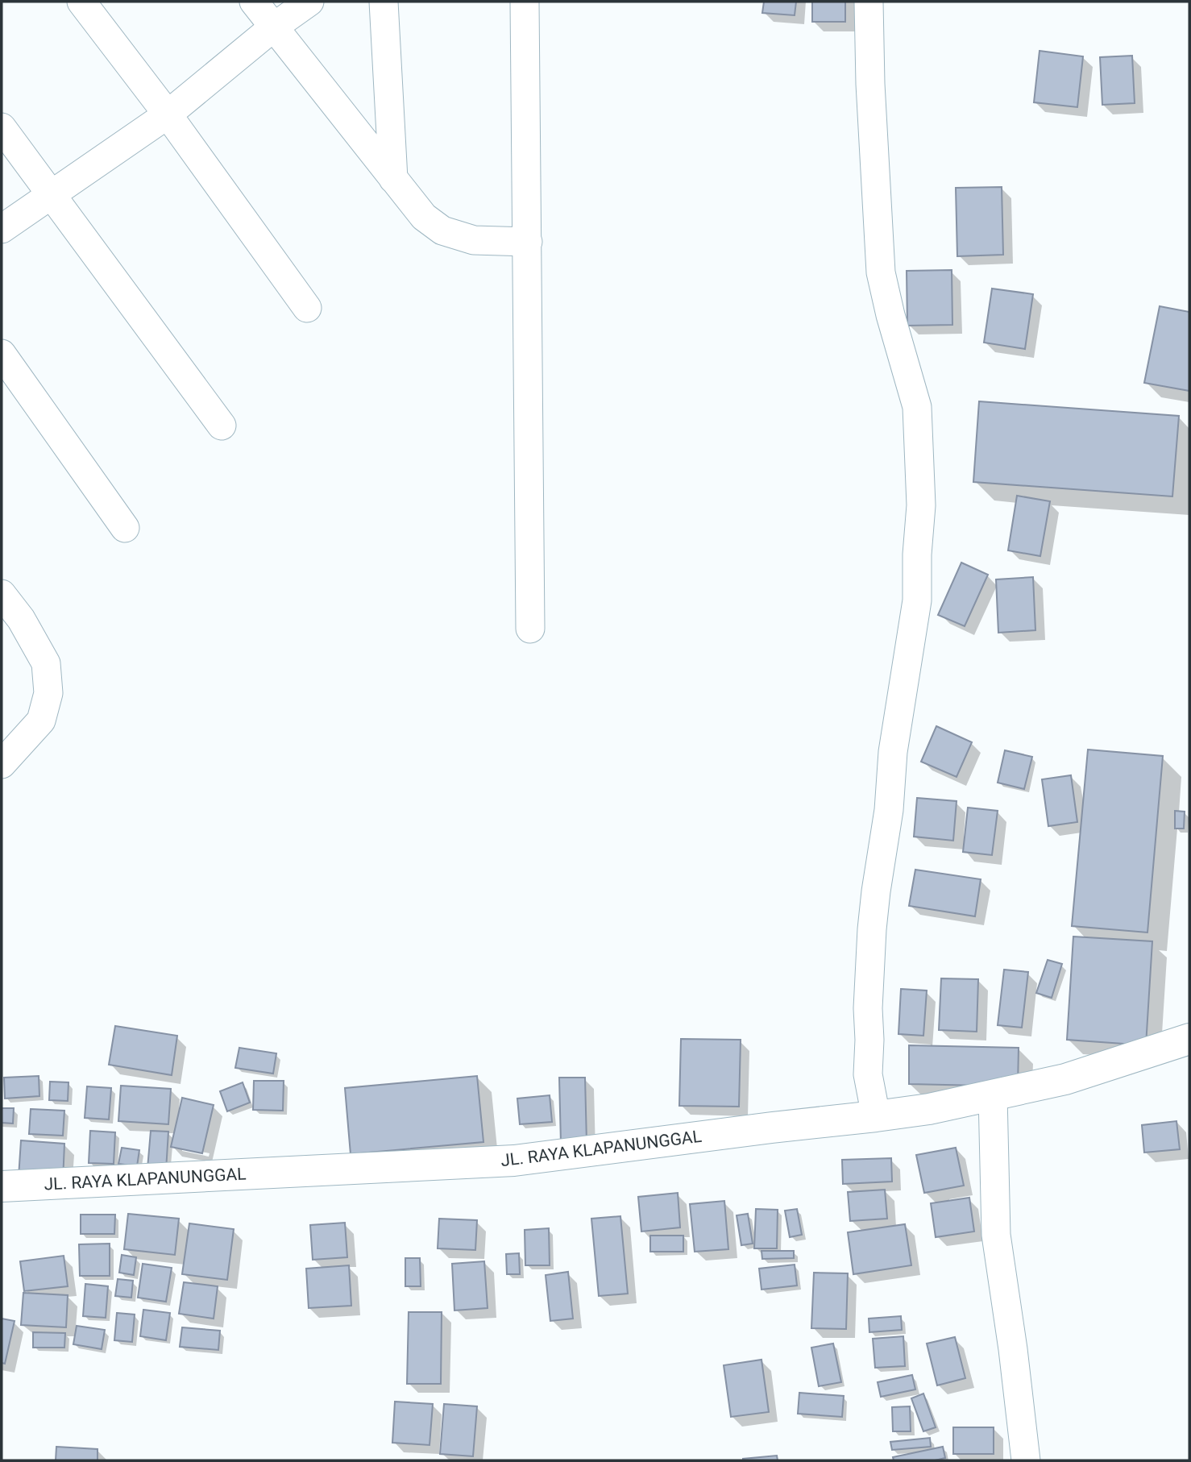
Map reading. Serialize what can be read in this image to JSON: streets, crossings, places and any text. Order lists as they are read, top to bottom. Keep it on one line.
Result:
{"streets":{"street":["JL. RAYA KLAPANUNGGAL"]}}
